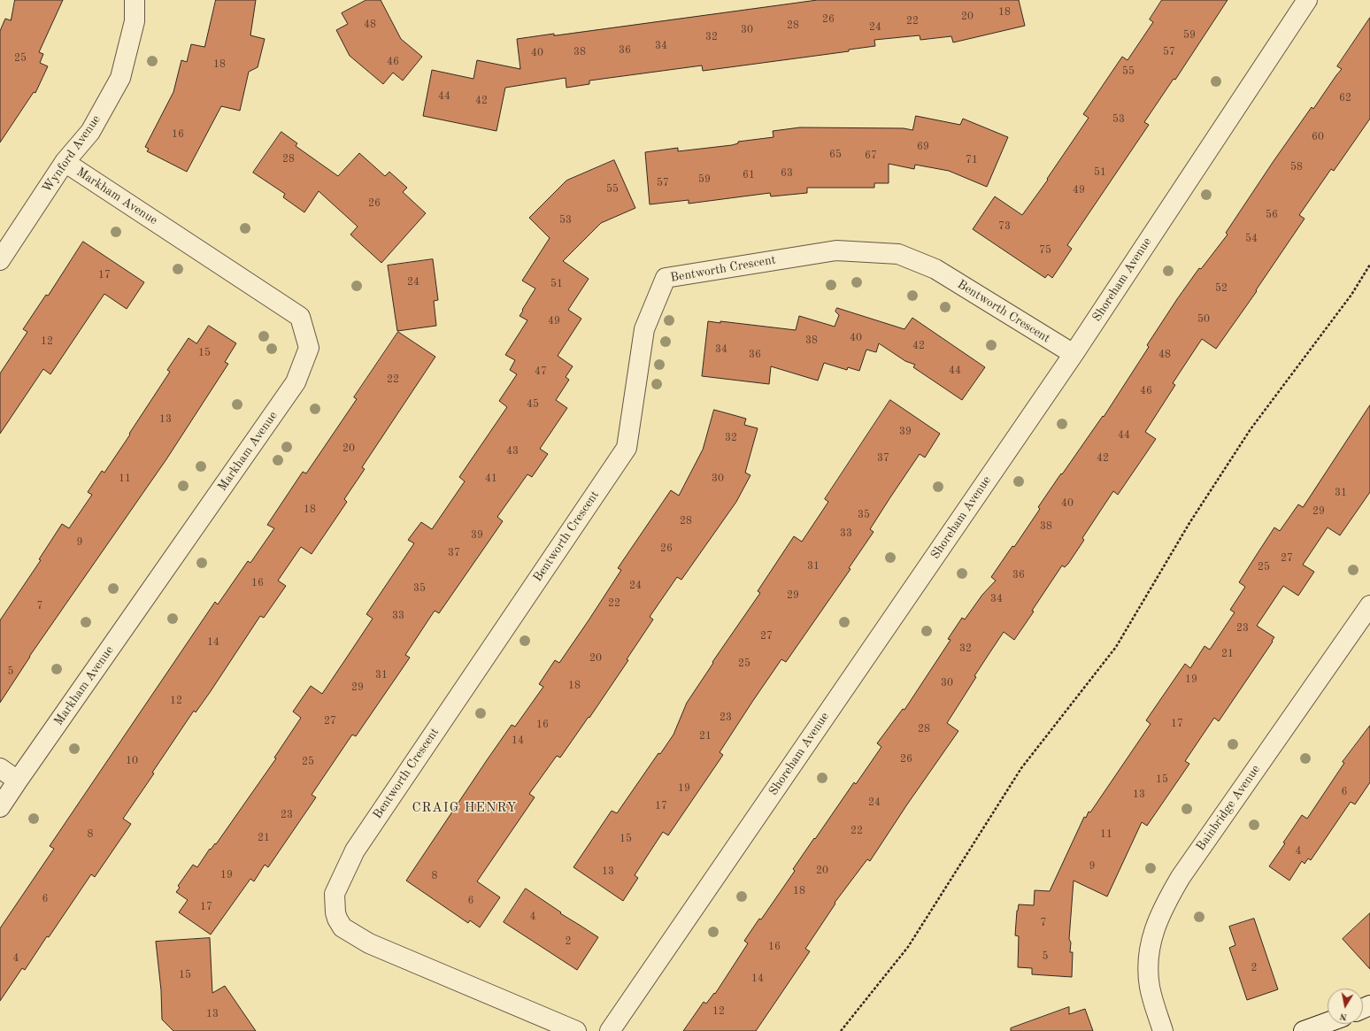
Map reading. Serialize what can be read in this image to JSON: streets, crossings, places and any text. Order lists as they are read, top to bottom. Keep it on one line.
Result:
{"streets":{"street":["Wynford Avenue","Markham Avenue","Bentworth Crescent","Shoreham Avenue","Bainbridge Avenue"]},"crossings":[["Wynford Avenue","Markham Avenue"],["Bentworth Crescent","Shoreham Avenue"]],"districts":["CRAIG HENRY"],"house_numbers":["18","20","26","22","48","28","24","30","59","32","34","36","38","57","40","25","46","18","55","44","62","42","53","16","60","69","65","67","28","71","58","51","63","61","59","57","55","49","26","56","53","73","54","75","17","24","51","52","50","49","40","38","12","42","34","15","36","48","44","47","22","46","45","13","39","44","32","20","43","37","42","11","41","30","31","40","18","29","35","28","38","33","39","9","26","37","27","31","25","36","16","24","35","29","34","22","7","33","23","27","14","32","21","20","25","5","31","19","30","18","29","12","23","27","17","16","28","21","14","26","10","25","15","19","6","13","24","17","23","22","8","11","21","15","4","9","20","13","19","8","18","6","6","17","4","7","2","16","5","4","2","15","14","12","13"],"north":"bottom"}
